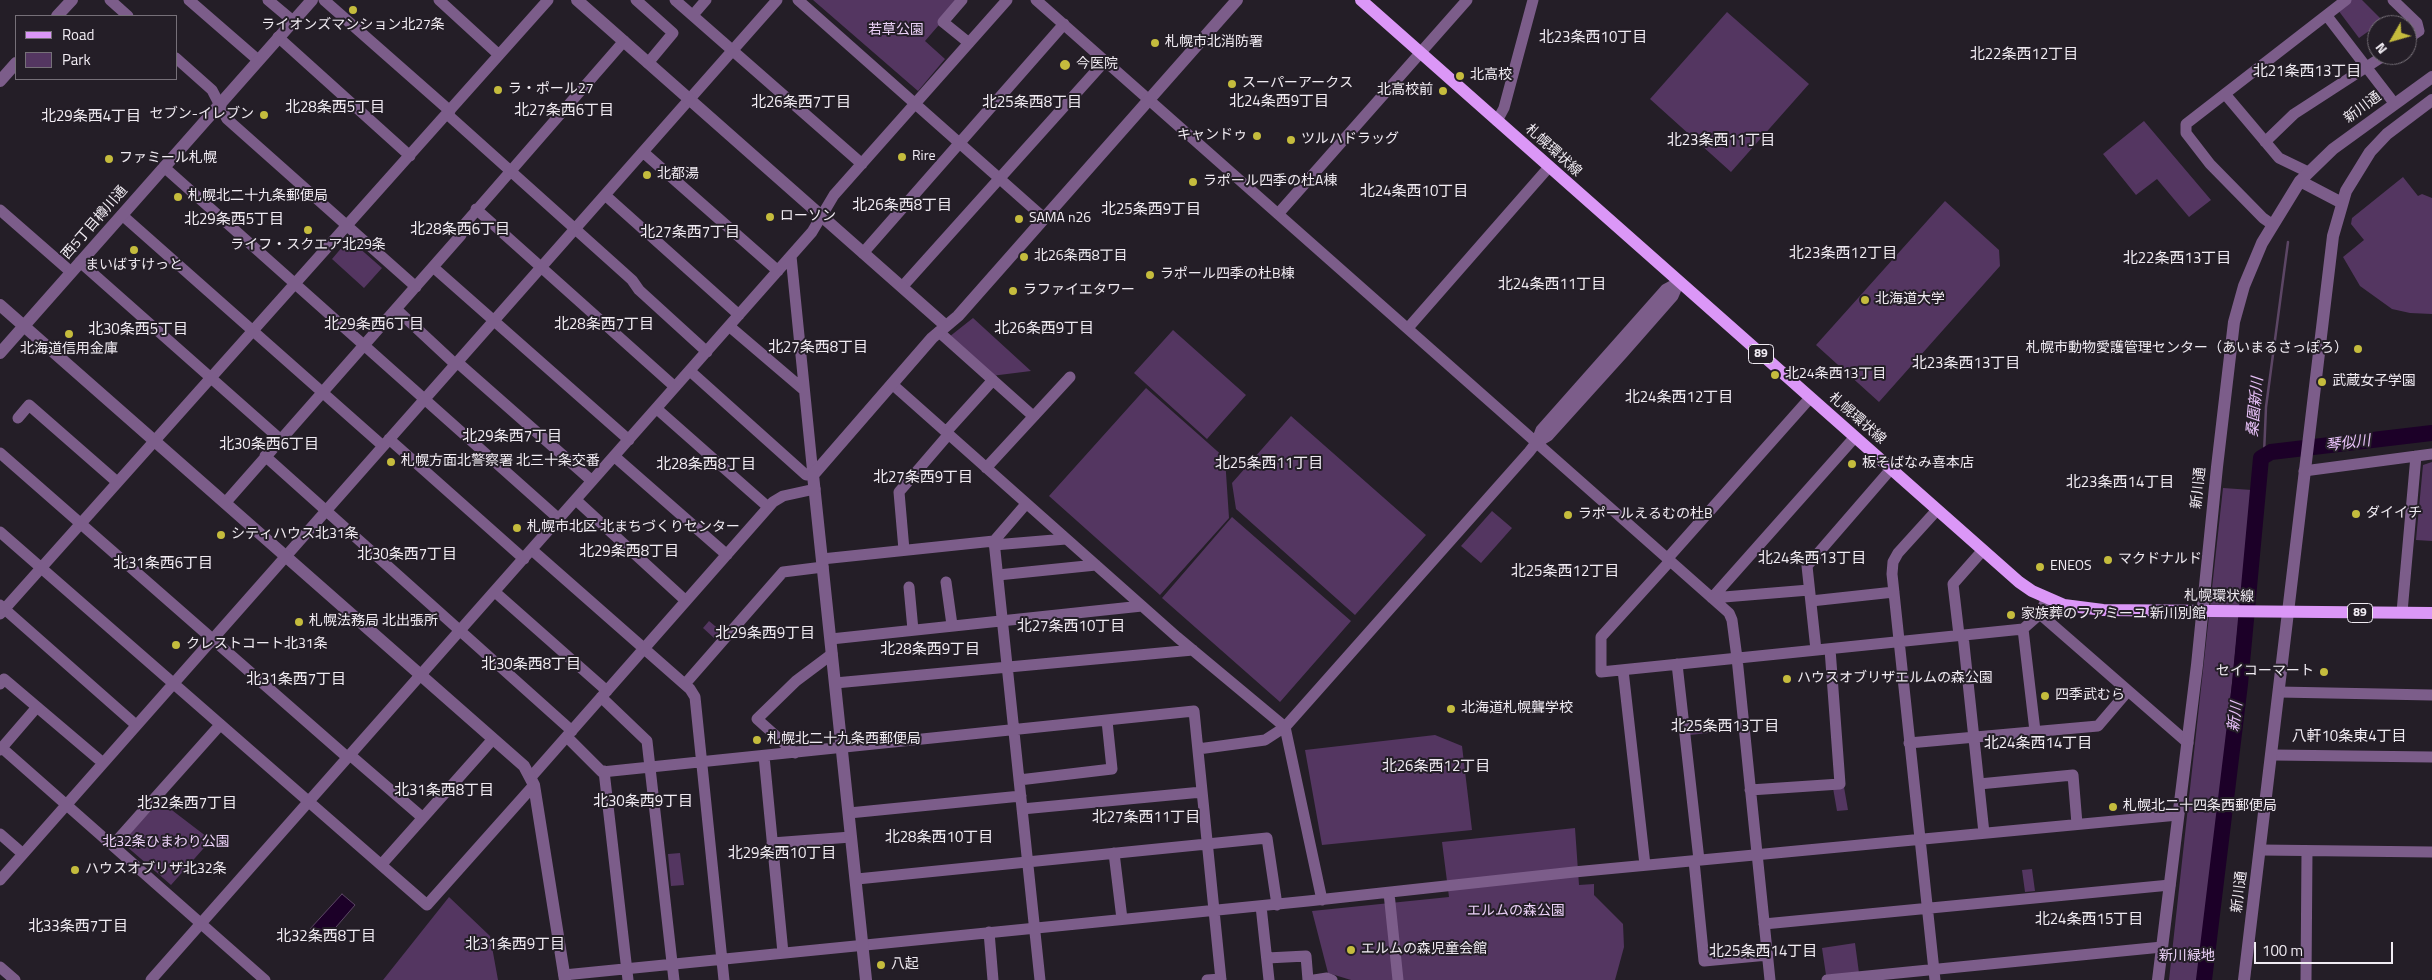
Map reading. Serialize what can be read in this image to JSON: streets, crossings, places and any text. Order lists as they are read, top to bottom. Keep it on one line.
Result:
{"streets":{"main road":["札幌環状線","89"],"street":["新川通","西5丁目樽川通"]},"crossings":[["新川通","札幌環状線"]],"districts":["北23条西10丁目","北22条西12丁目","北21条西13丁目","北24条西9丁目","北26条西7丁目","北25条西8丁目","北28条西5丁目","北27条西6丁目","北29条西4丁目","北23条西11丁目","北24条西10丁目","北26条西8丁目","北25条西9丁目","北29条西5丁目","北28条西6丁目","北27条西7丁目","北23条西12丁目","北22条西13丁目","北24条西11丁目","北29条西6丁目","北28条西7丁目","北26条西9丁目","北30条西5丁目","北27条西8丁目","北23条西13丁目","北24条西12丁目","北29条西7丁目","北30条西6丁目","北25条西11丁目","北28条西8丁目","北27条西9丁目","北23条西14丁目","北29条西8丁目","北30条西7丁目","北24条西13丁目","北31条西6丁目","北25条西12丁目","北27条西10丁目","北29条西9丁目","北28条西9丁目","北30条西8丁目","北31条西7丁目","北25条西13丁目","八軒10条東4丁目","北24条西14丁目","北26条西12丁目","北31条西8丁目","北30条西9丁目","北32条西7丁目","北27条西11丁目","北28条西10丁目","北29条西10丁目","北24条西15丁目","北33条西7丁目","北32条西8丁目","北31条西9丁目","北25条西14丁目"],"water":["桑園新川","琴似川","新川"],"parks":["若草公園","北32条ひまわり公園","エルムの森公園","新川緑地"],"places":["ライオンズマンション北27条","札幌市北消防署","今医院","北高校","スーパーアークス","ラ・ポール27","北高校前","セブン-イレブン","キャンドゥ","ツルハドラッグ","Rire","ファミール札幌","北都湯","ラポール四季の杜A棟","札幌北二十九条郵便局","ローソン","SAMA n26","ライフ・スクエア北29条","まいばすけっと","北26条西8丁目","ラポール四季の杜B棟","ラファイエタワー","北海道大学","北海道信用金庫","札幌市動物愛護管理センター（あいまるさっぽろ）","北24条西13丁目","武蔵女子学園","札幌方面北警察署 北三十条交番","板そばなみ喜本店","ダイイチ","ラポールえるむの杜B","札幌市北区 北まちづくりセンター","シティハウス北31条","マクドナルド","ENEOS","家族葬のファミーユ 新川別館","札幌法務局 北出張所","クレストコート北31条","セイコーマート","ハウスオブリザエルムの森公園","四季武むら","北海道札幌聾学校","札幌北二十九条西郵便局","札幌北二十四条西郵便局","ハウスオブリザ北32条","エルムの森児童会館","八起"],"legend":["Road","Park"],"scale_bar":"100 m","north":"bottom left"}
